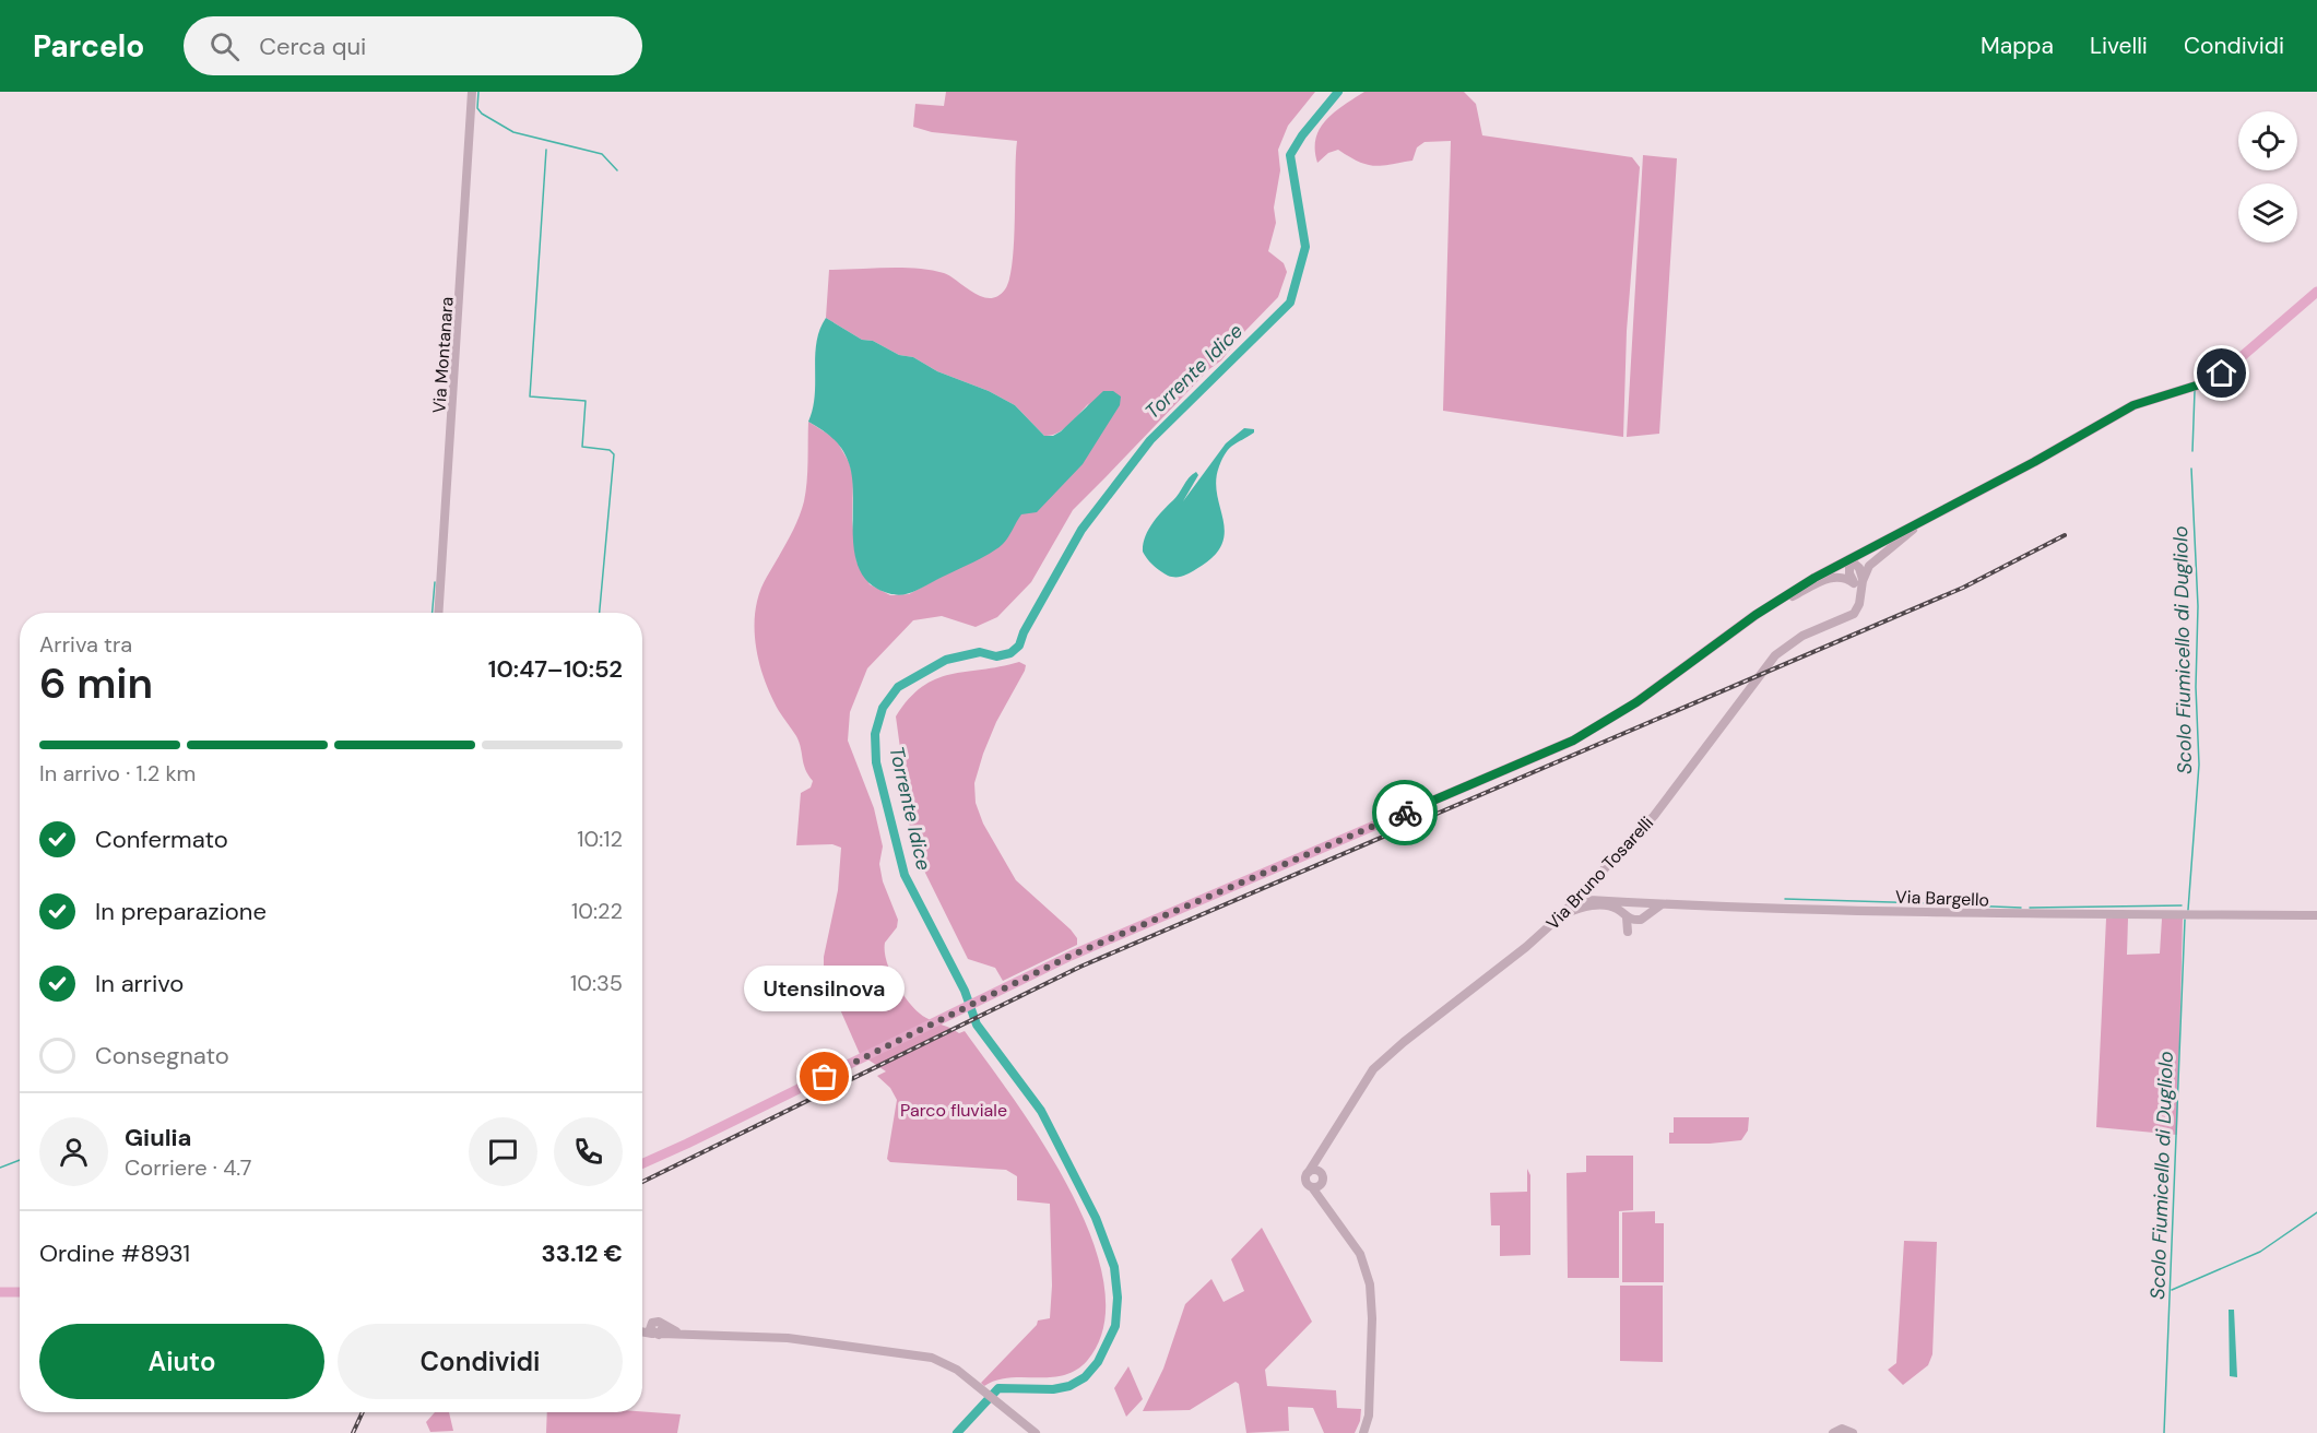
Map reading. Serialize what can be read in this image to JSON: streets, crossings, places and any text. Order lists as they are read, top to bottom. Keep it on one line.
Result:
{"streets":{"main road":["Via Bruno Tosarelli"],"street":["Via Montanara","Via Bargello"]},"crossings":[["Via Bruno Tosarelli","Via Bargello"]],"water":["Torrente Idice","Scolo Fiumicello di Dugliolo"],"parks":["Parco fluviale"],"places":["Utensilnova"],"page":{"header":"Parcelo","search":"Cerca qui","nav":["Mappa","Livelli","Condividi"],"heading":["6 min","Arriva tra","10:47–10:52"],"panel":["Giulia","Corriere · 4.7","Ordine #8931","33.12 €"],"bar":"In arrivo · 1.2 km","list":[["Confermato","10:12"],["In preparazione","10:22"],["In arrivo","10:35"],"Consegnato"],"bubble":"Utensilnova","buttons":["Aiuto","Condividi"]}}
